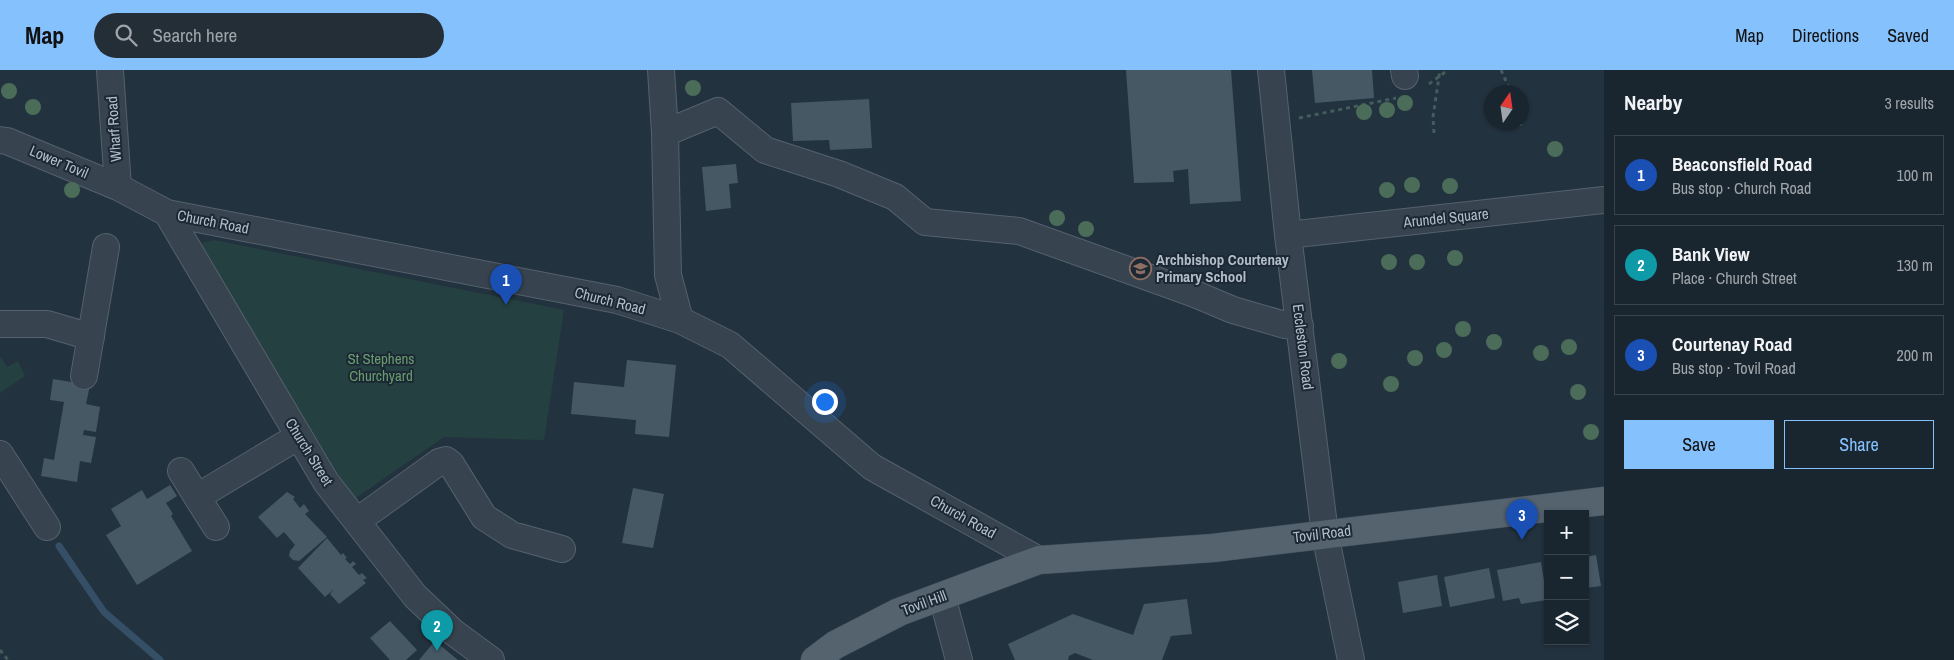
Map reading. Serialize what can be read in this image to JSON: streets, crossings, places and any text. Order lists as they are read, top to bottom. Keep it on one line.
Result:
{"streets":{"main road":["Tovil Road","Tovil Hill"],"street":["Wharf Road","Lower Tovil","Arundel Square","Church Road","Eccleston Road","Church Street"]},"crossings":[["Wharf Road","Lower Tovil"],["Wharf Road","Church Road"],["Lower Tovil","Church Road"],["Arundel Square","Eccleston Road"],["Church Road","Church Street"],["Church Road","Tovil Road"],["Church Road","Tovil Hill"],["Eccleston Road","Tovil Road"],["Tovil Road","Tovil Hill"]],"parks":["St Stephens Churchyard"],"places":{"school or university":["Archbishop Courtenay Primary School"]},"north":"top","page":{"header":"Map","search":"Search here","nav":["Map","Directions","Saved"],"heading":["Nearby","3 results"],"list":[{"mark":"1","name":"Beaconsfield Road","note":"Bus stop · Church Road","value":"100 m"},{"mark":"2","name":"Bank View","note":"Place · Church Street","value":"130 m"},{"mark":"3","name":"Courtenay Road","note":"Bus stop · Tovil Road","value":"200 m"}],"pins":["1","3","2"],"buttons":["Save","Share"],"map_buttons":["+","−"]}}
